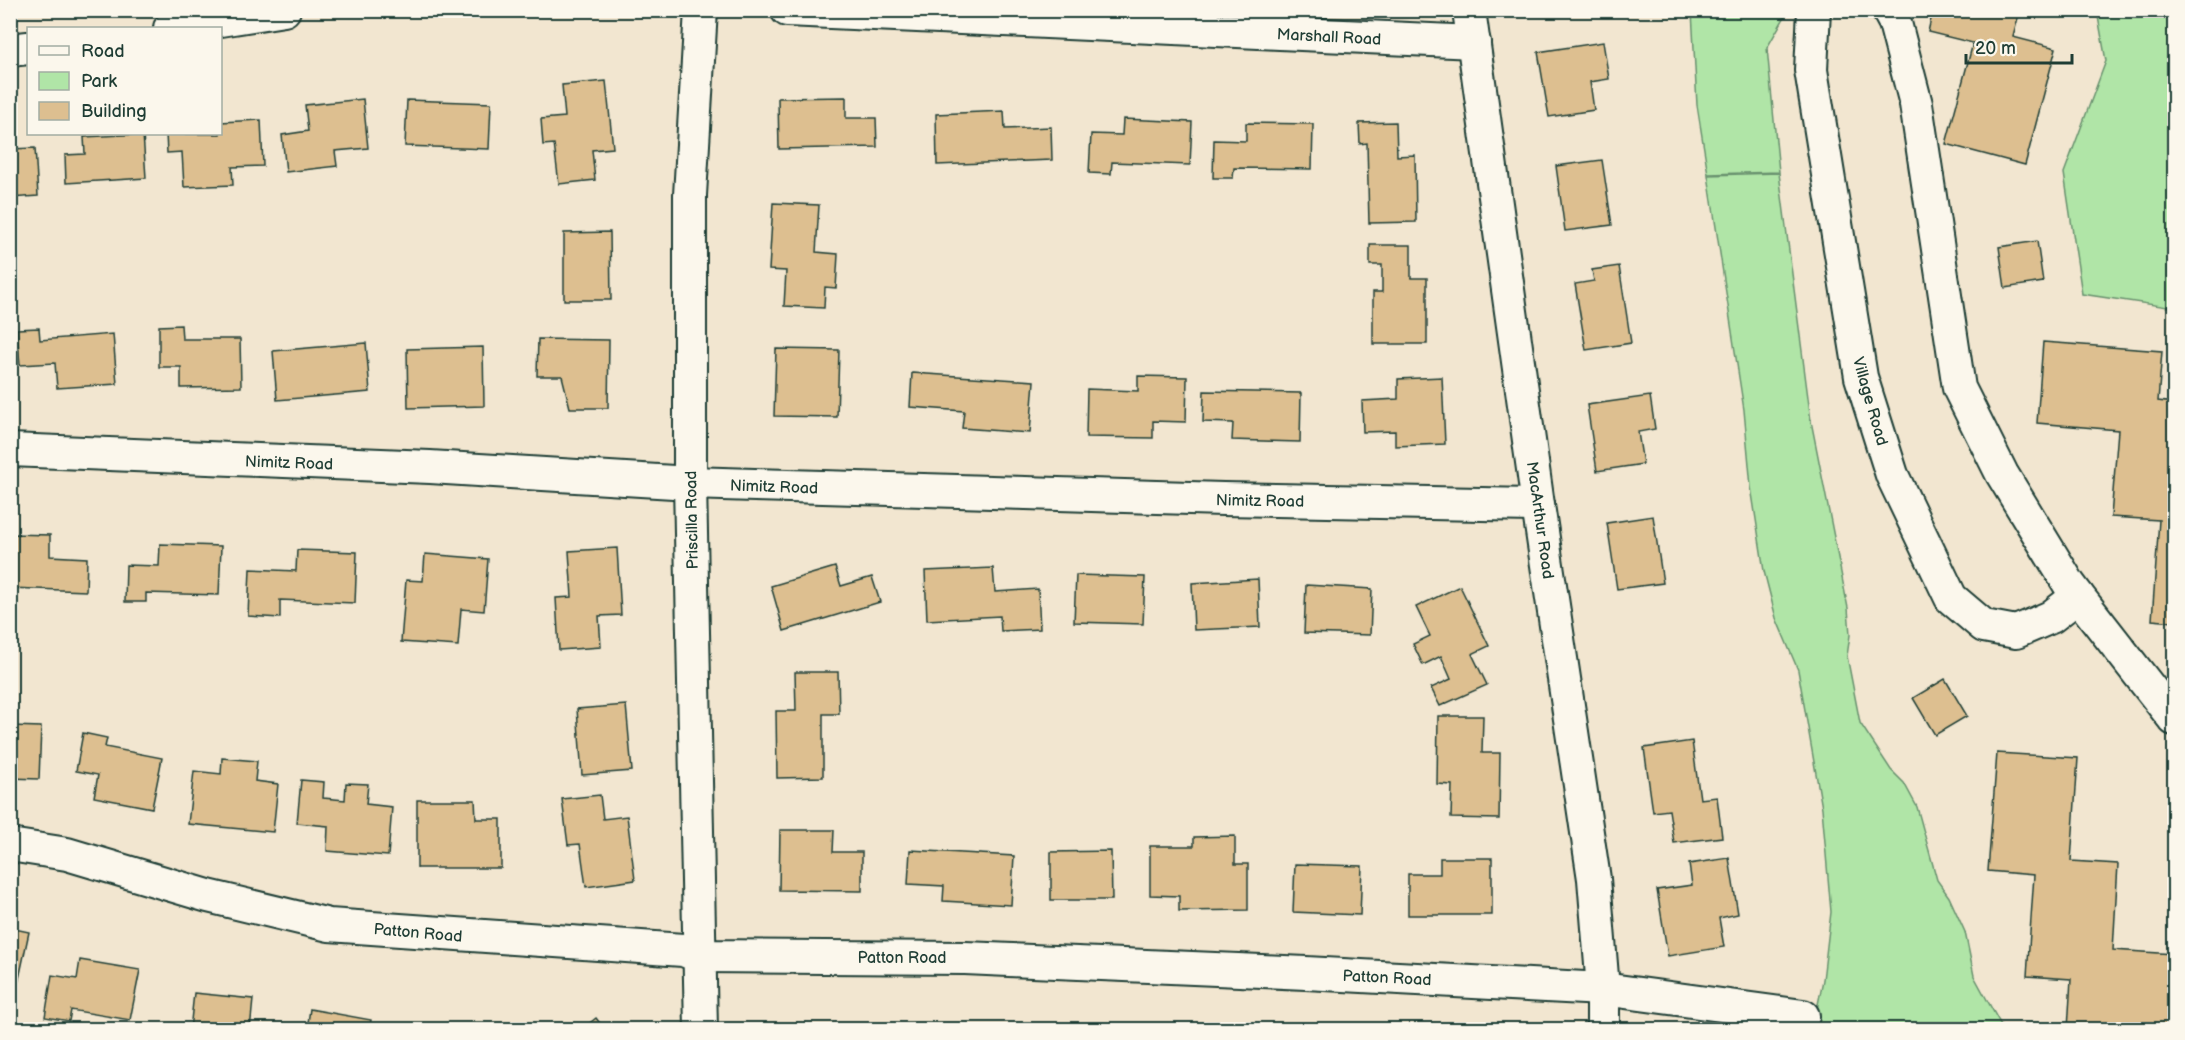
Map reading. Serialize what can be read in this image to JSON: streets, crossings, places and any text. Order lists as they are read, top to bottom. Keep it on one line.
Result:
{"streets":{"street":["Marshall Road","Village Road","Nimitz Road","Priscilla Road","MacArthur Road","Patton Road"]},"crossings":[["Marshall Road","MacArthur Road"],["Nimitz Road","Priscilla Road"],["Nimitz Road","MacArthur Road"],["Priscilla Road","Patton Road"],["MacArthur Road","Patton Road"]],"legend":["Road","Park","Building"],"scale_bar":"20 m"}
